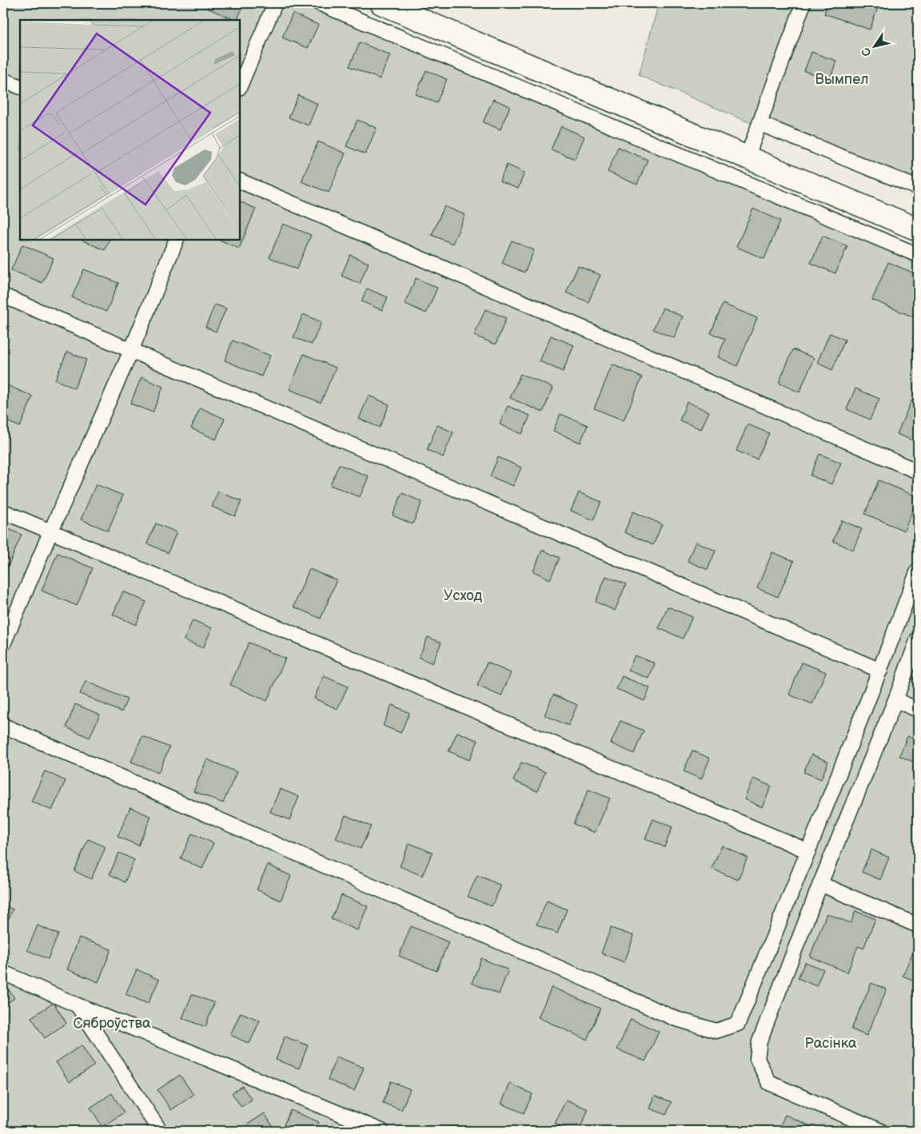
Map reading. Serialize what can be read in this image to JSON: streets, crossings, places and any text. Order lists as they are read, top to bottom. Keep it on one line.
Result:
{"parks":["Вымпел","Усход","Сяброўства","Расінка"],"north":"bottom left"}
